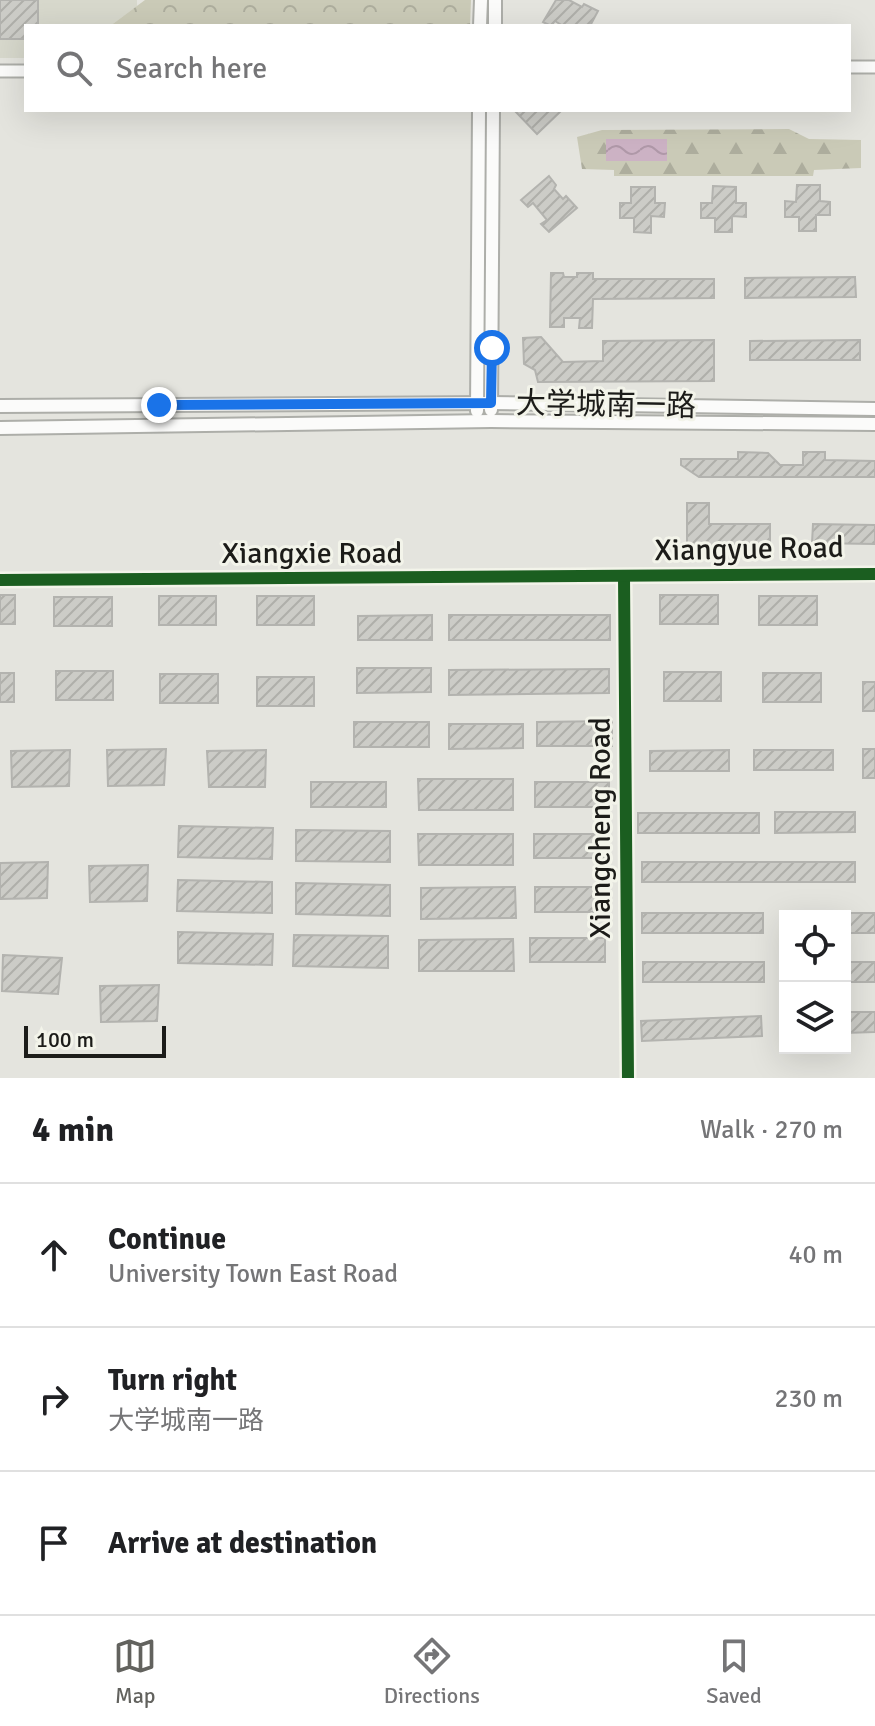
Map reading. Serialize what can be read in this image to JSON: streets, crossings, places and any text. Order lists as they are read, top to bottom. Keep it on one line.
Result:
{"streets":{"main road":["大学城南一路"],"street":["Xiangyue Road","Xiangxie Road","Xiangcheng Road"]},"crossings":[["Xiangyue Road","Xiangxie Road"],["Xiangyue Road","Xiangcheng Road"],["Xiangxie Road","Xiangcheng Road"]],"scale_bar":"100 m","page":{"search":"Search here","scale":"100 m","heading":["4 min","Walk · 270 m"],"list":[["Continue","University Town East Road","40 m"],["Turn right","大学城南一路","230 m"],"Arrive at destination"],"nav":["Map","Directions","Saved"]}}
